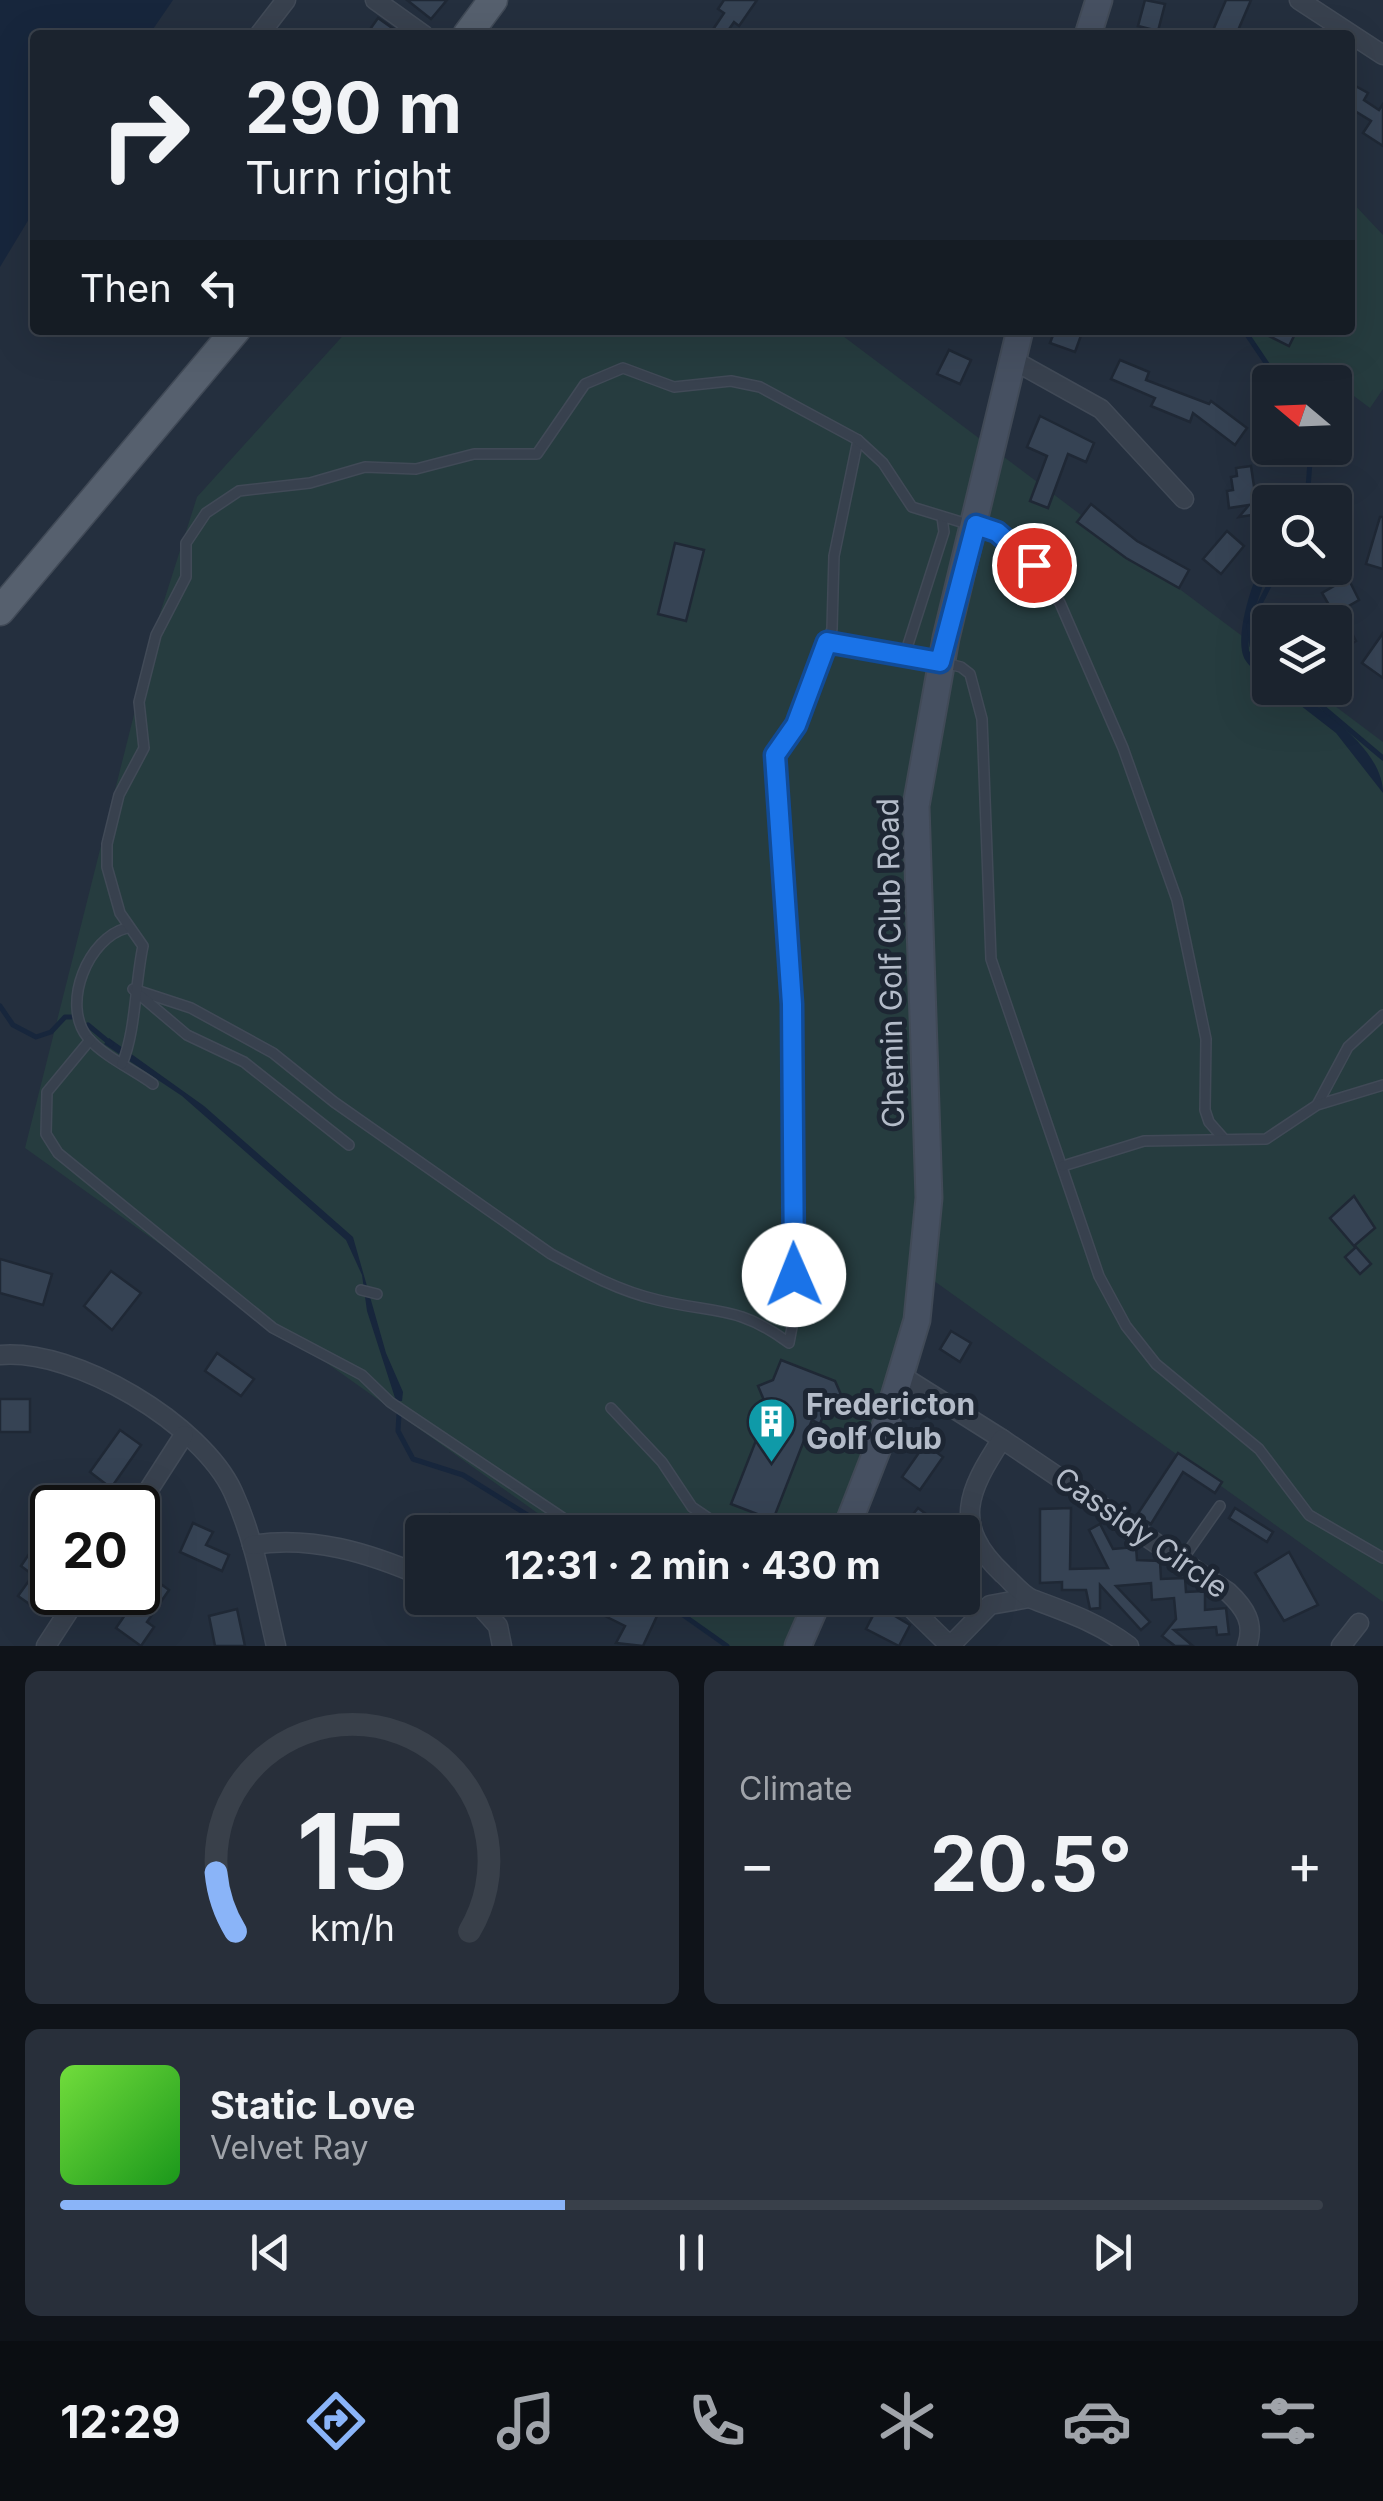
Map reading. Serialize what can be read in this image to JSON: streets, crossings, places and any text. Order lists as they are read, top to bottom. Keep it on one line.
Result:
{"streets":{"street":["Chemin Golf Club Road","Cassidy Circle"]},"crossings":[["Chemin Golf Club Road","Cassidy Circle"]],"places":{"building":["Fredericton Golf Club"]},"north":"left","page":{"turn":["290 m","Turn right"],"then":"Then","limit":"20","trip":"12:31 · 2 min · 430 m","tile":"Climate","heat":["−","20.5°","+"],"song":["Static Love","Velvet Ray"],"tabs":"12:29","gauge":["15","km/h"]}}
